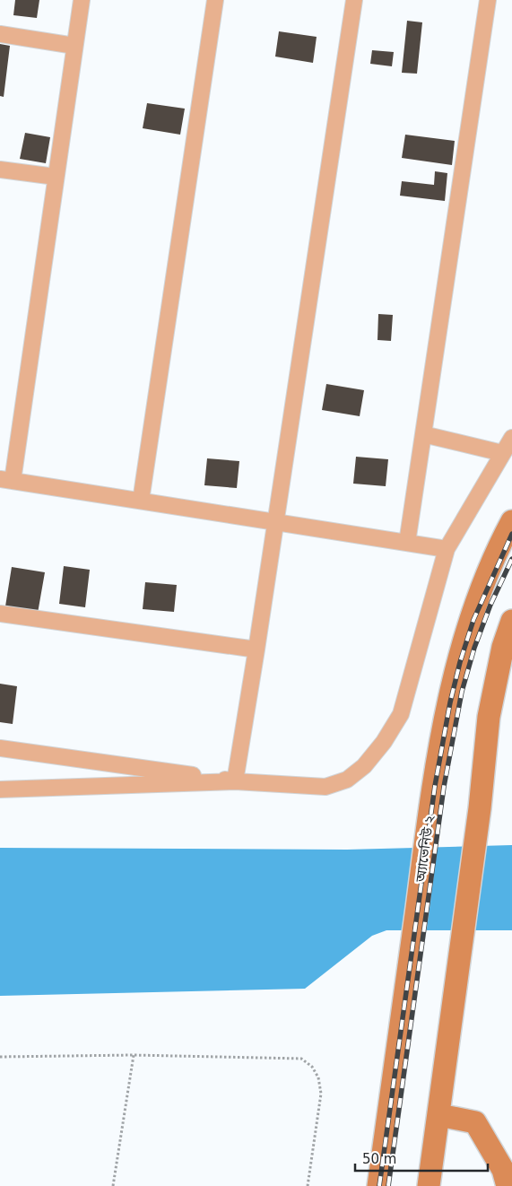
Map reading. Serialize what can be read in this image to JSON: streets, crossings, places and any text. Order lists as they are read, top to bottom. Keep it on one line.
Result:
{"streets":{"main road":["অ্যাভেনিউ ২"]},"scale_bar":"50 m"}
